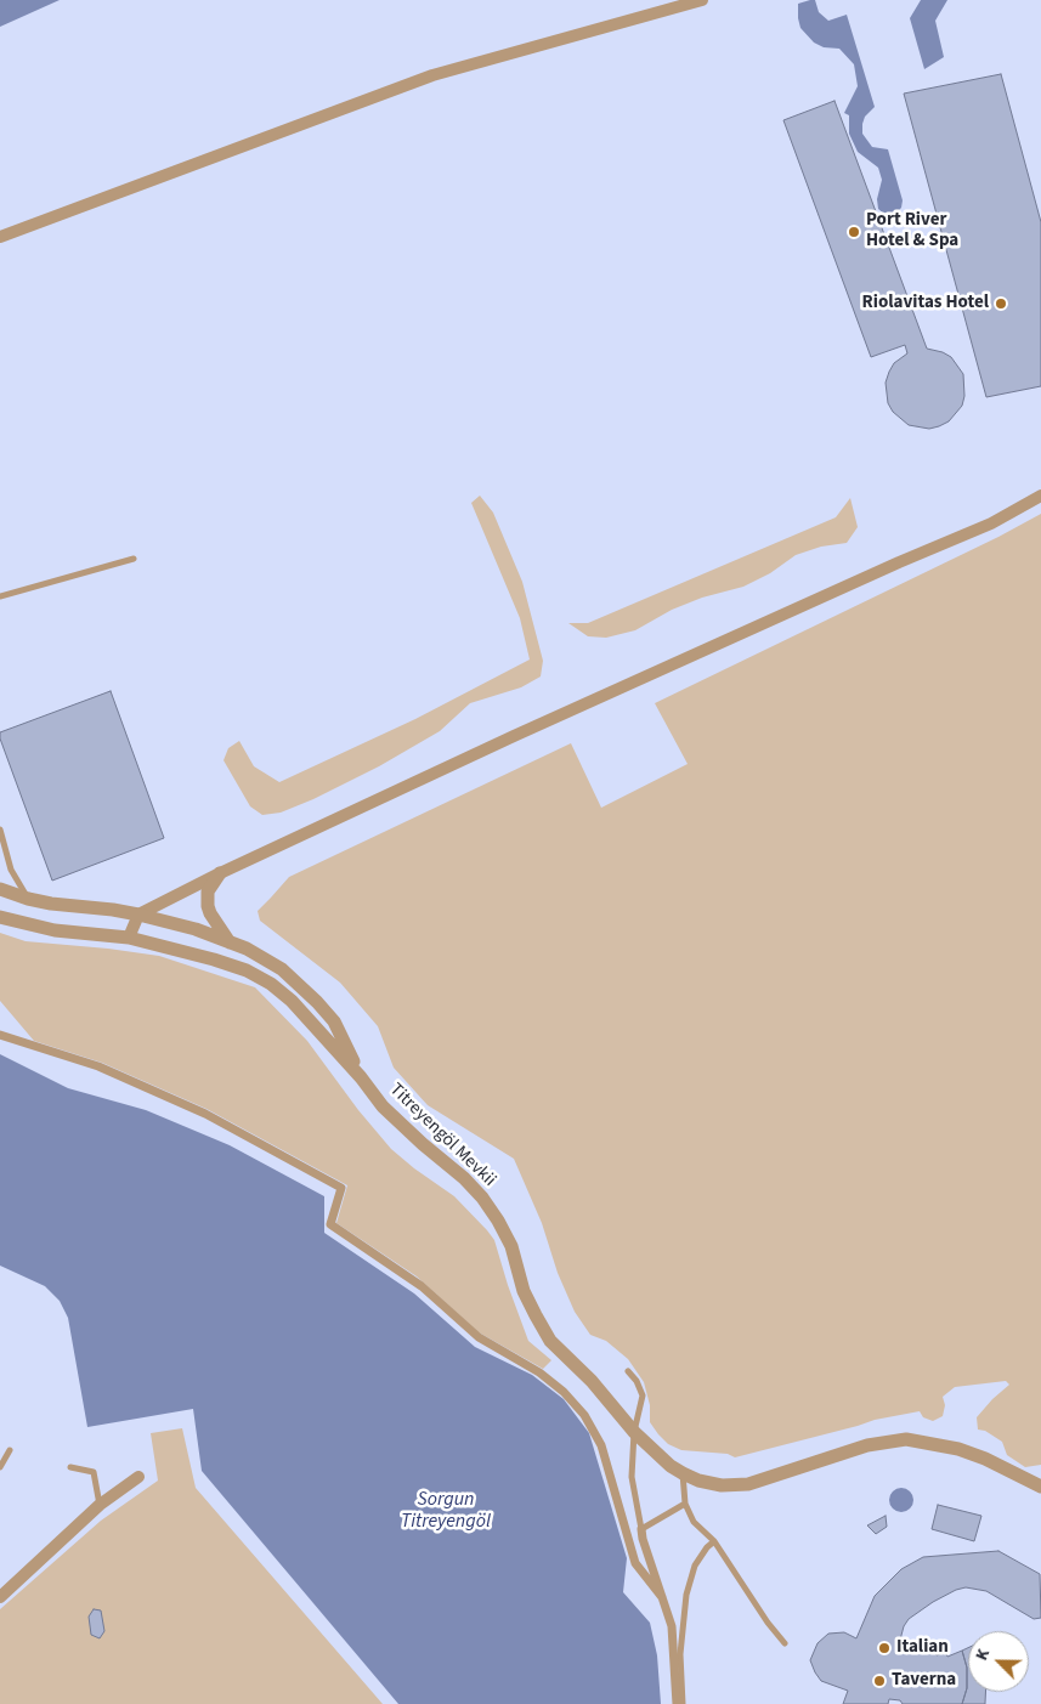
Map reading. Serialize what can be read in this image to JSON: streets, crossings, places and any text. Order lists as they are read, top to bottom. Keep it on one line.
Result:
{"streets":{"street":["Titreyengöl Mevkii"]},"water":["Sorgun Titreyengöl"],"places":["Port River Hotel & Spa","Riolavitas Hotel","Italian","Taverna"],"north":"top left"}
